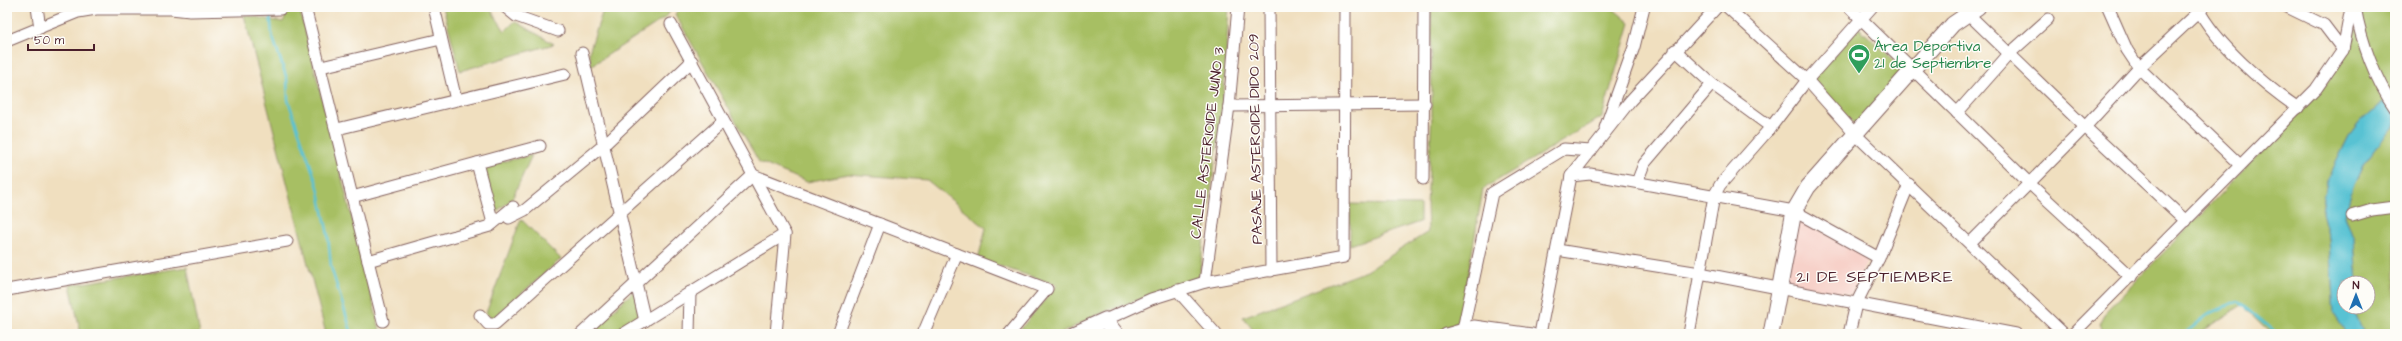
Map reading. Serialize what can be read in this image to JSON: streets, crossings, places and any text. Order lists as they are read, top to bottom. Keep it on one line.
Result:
{"streets":{"street":["PASAJE ASTEROIDE DIDO 209","CALLE ASTERIOIDE JUNO 3"]},"districts":["21 DE SEPTIEMBRE"],"places":{"sports":["Área Deportiva 21 de Septiembre"]},"scale_bar":"50 m","north":"top"}
